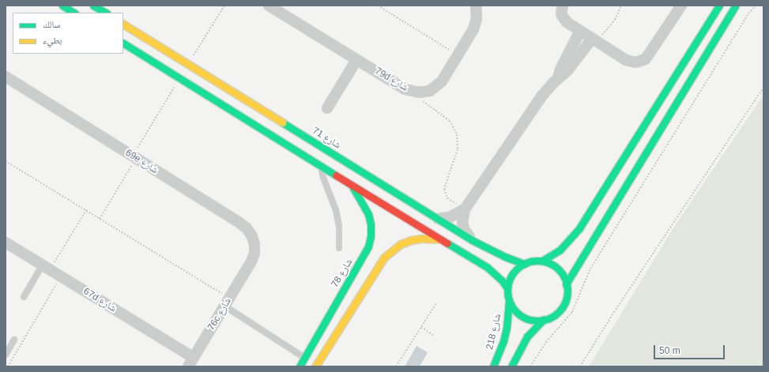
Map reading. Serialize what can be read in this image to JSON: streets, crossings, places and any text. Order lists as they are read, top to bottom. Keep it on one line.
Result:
{"streets":{"street":["79d شارع","شارع 71","69e شارع","شارع 78","67d شارع","76c شارع","شارع 218"]},"crossings":[["شارع 71","شارع 218"],["69e شارع","76c شارع"],["67d شارع","76c شارع"]],"legend":["سالك","بطيء"],"scale_bar":"50 m"}
